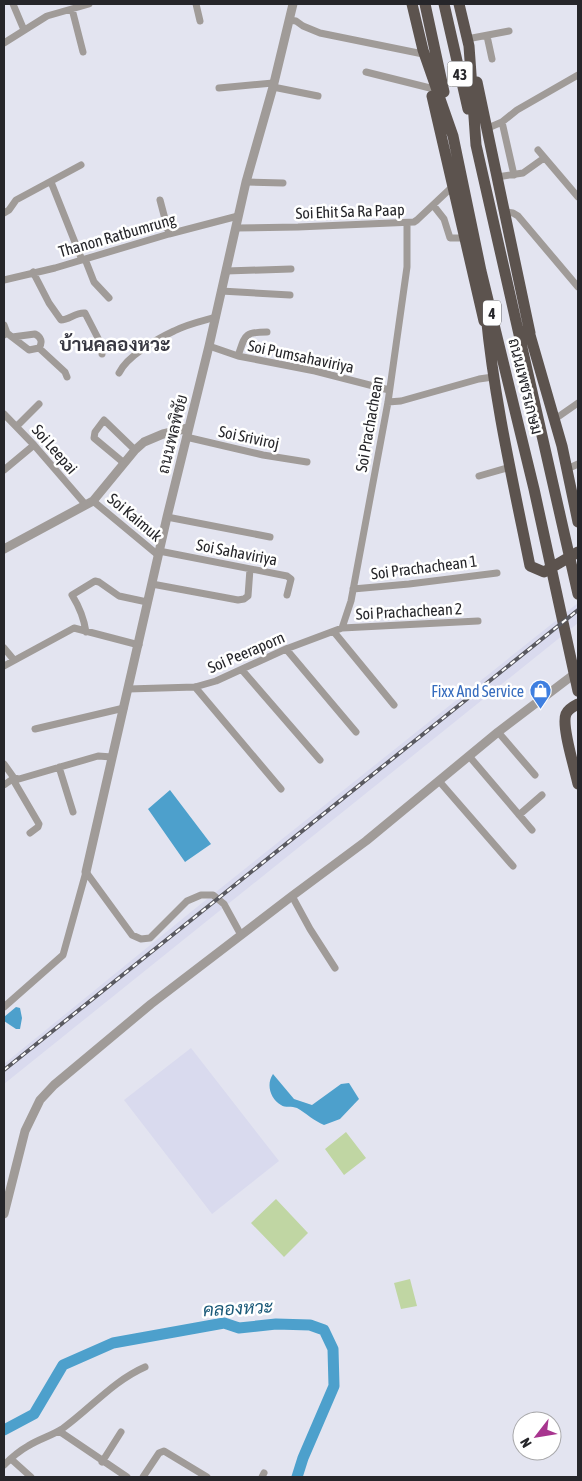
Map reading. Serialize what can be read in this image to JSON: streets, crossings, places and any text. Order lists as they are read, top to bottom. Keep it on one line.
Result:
{"streets":{"highway":["43","4","ถนนเพชรเกษม"],"street":["Soi Ehit Sa Ra Paap","Thanon Ratbumrung","Soi Pumsahaviriya","Soi Prachachean","ถนนพลพิชัย","Soi Sriviroj","Soi Leepai","Soi Kaimuk","Soi Sahaviriya","Soi Prachachean 1","Soi Prachachean 2","Soi Peeraporn"]},"crossings":[["43","ถนนเพชรเกษม"],["Soi Ehit Sa Ra Paap","Soi Prachachean"],["Soi Ehit Sa Ra Paap","ถนนพลพิชัย"],["Thanon Ratbumrung","ถนนพลพิชัย"],["Soi Pumsahaviriya","Soi Prachachean"],["Soi Pumsahaviriya","ถนนพลพิชัย"],["Soi Prachachean","Soi Prachachean 1"],["Soi Prachachean","Soi Prachachean 2"],["Soi Prachachean","Soi Peeraporn"],["ถนนพลพิชัย","Soi Sriviroj"],["ถนนพลพิชัย","Soi Kaimuk"],["ถนนพลพิชัย","Soi Sahaviriya"],["ถนนพลพิชัย","Soi Peeraporn"],["Soi Leepai","Soi Kaimuk"],["Soi Kaimuk","Soi Sahaviriya"],["Soi Prachachean 2","Soi Peeraporn"]],"districts":["บ้านคลองหวะ"],"water":["คลองหวะ"],"places":{"shop":["Fixx And Service"]},"north":"bottom left"}
